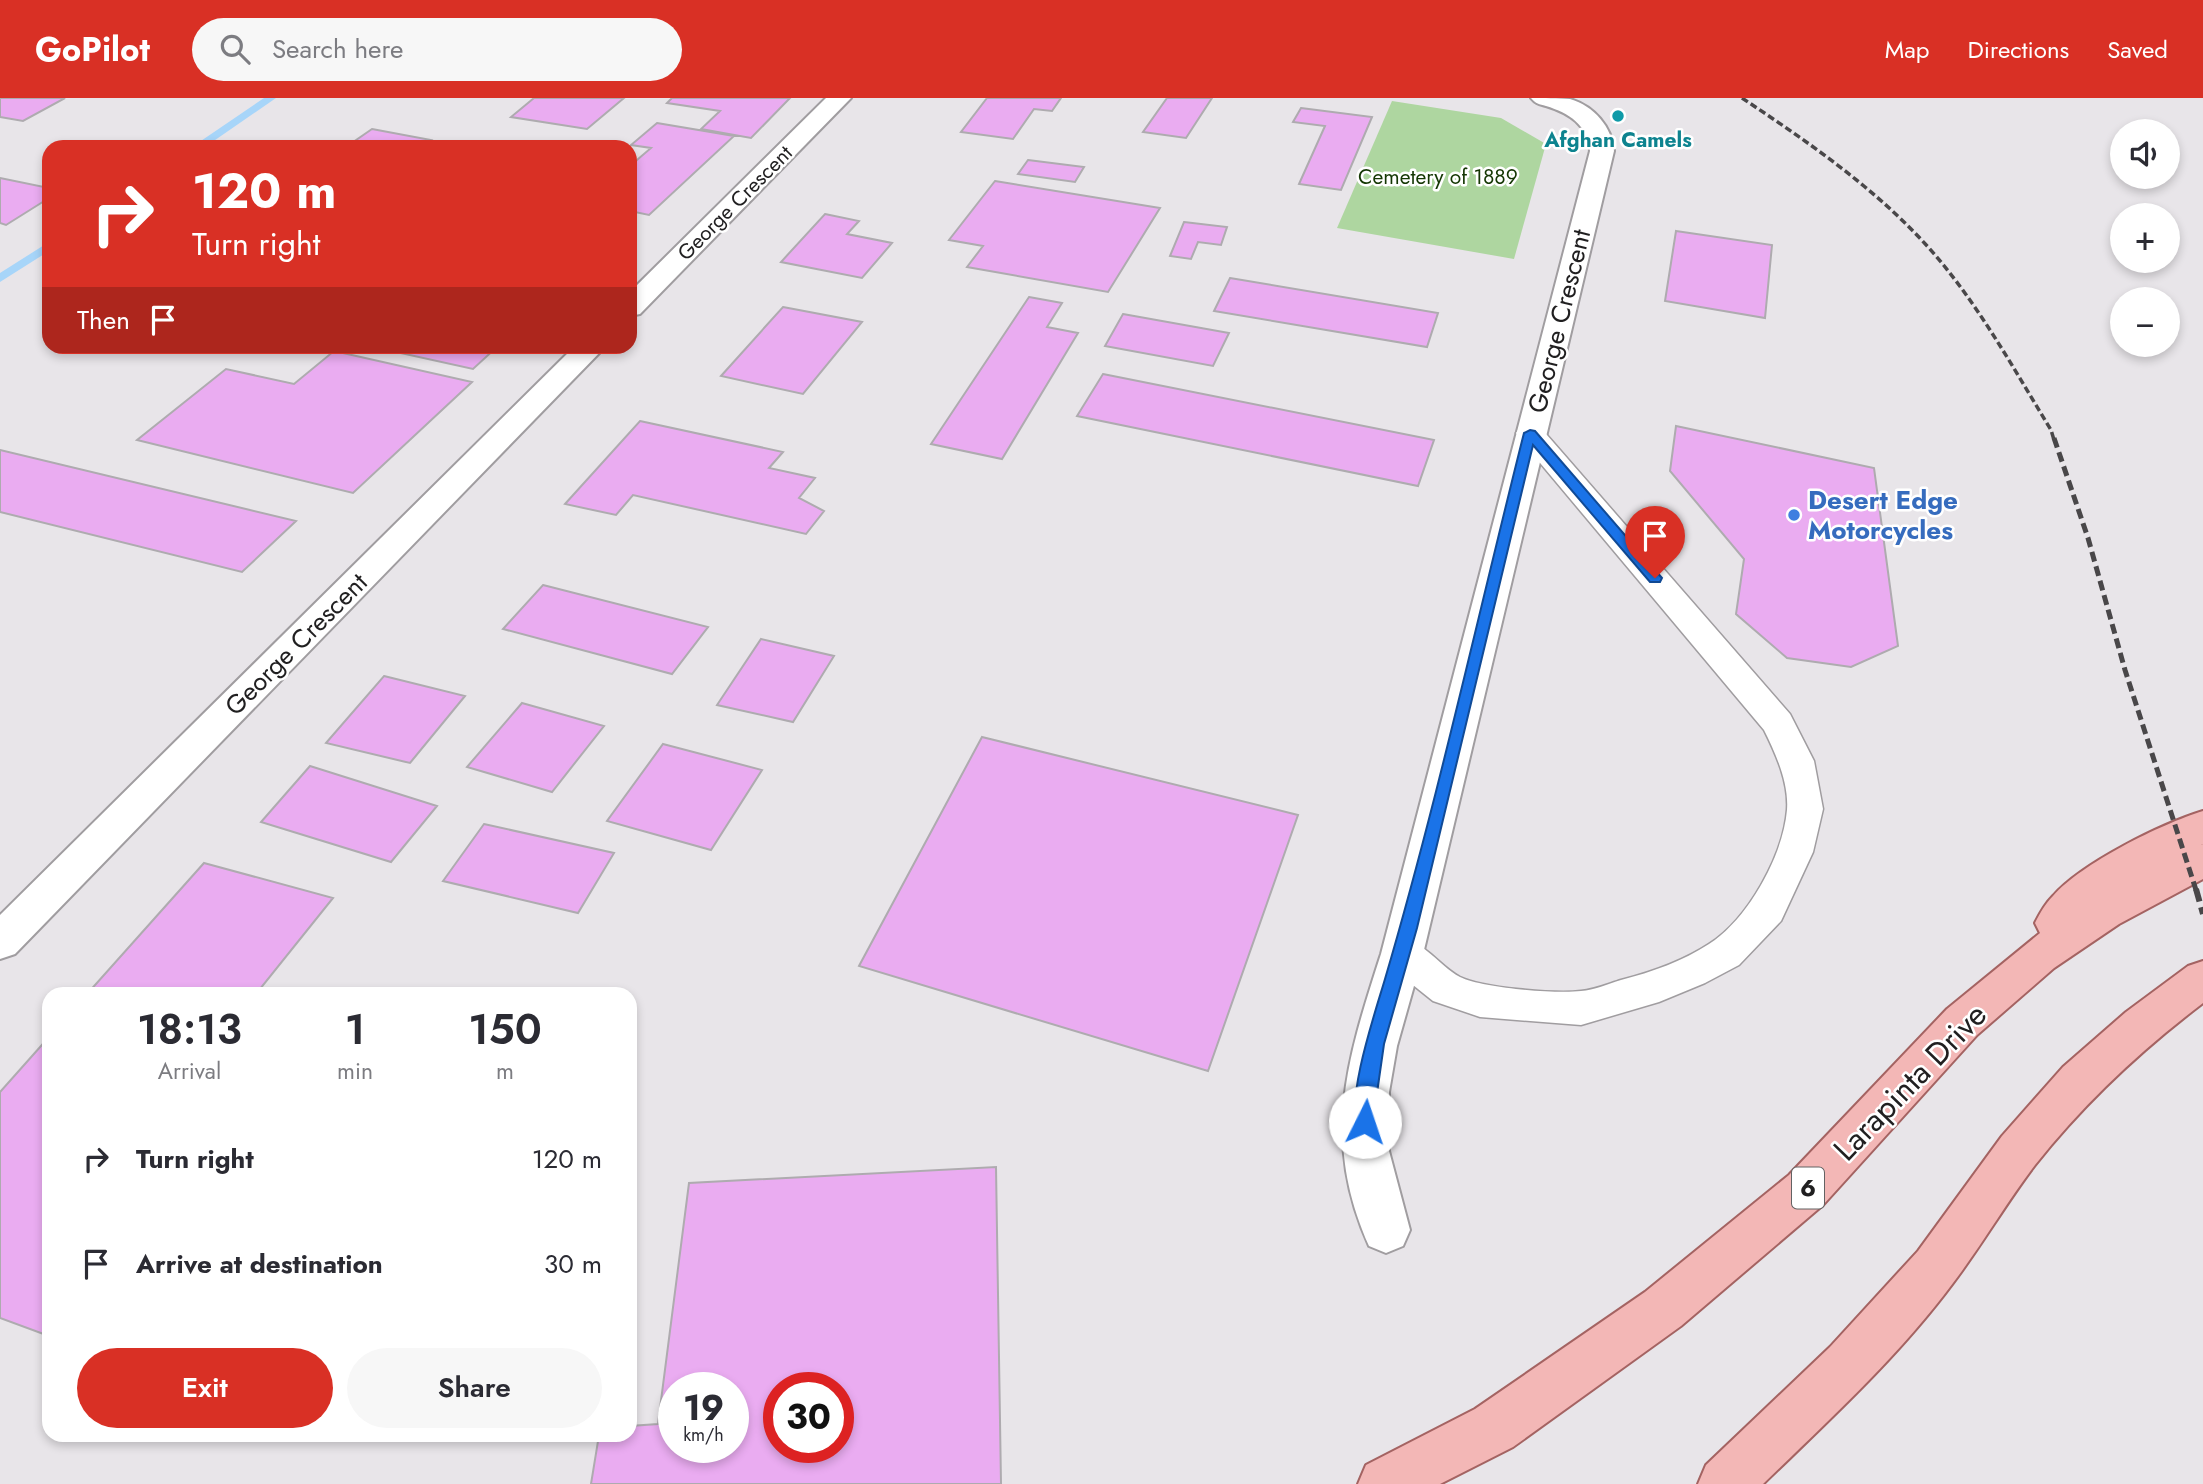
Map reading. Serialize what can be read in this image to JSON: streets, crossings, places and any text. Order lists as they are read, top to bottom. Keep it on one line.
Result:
{"streets":{"main road":["Larapinta Drive","6"],"street":["George Crescent"]},"parks":["Cemetery of 1889"],"places":["Afghan Camels","Desert Edge Motorcycles"],"page":{"header":"GoPilot","search":"Search here","nav":["Map","Directions","Saved"],"map_buttons":["+","−"],"turn":["120 m","Turn right"],"then":"Then","eta":["18:13","Arrival","1","min","150","m"],"list":[{"name":"Turn right","value":"120 m"},{"name":"Arrive at destination","value":"30 m"}],"buttons":["Exit","Share"],"speed":"19 km/h","limit":"30"}}
